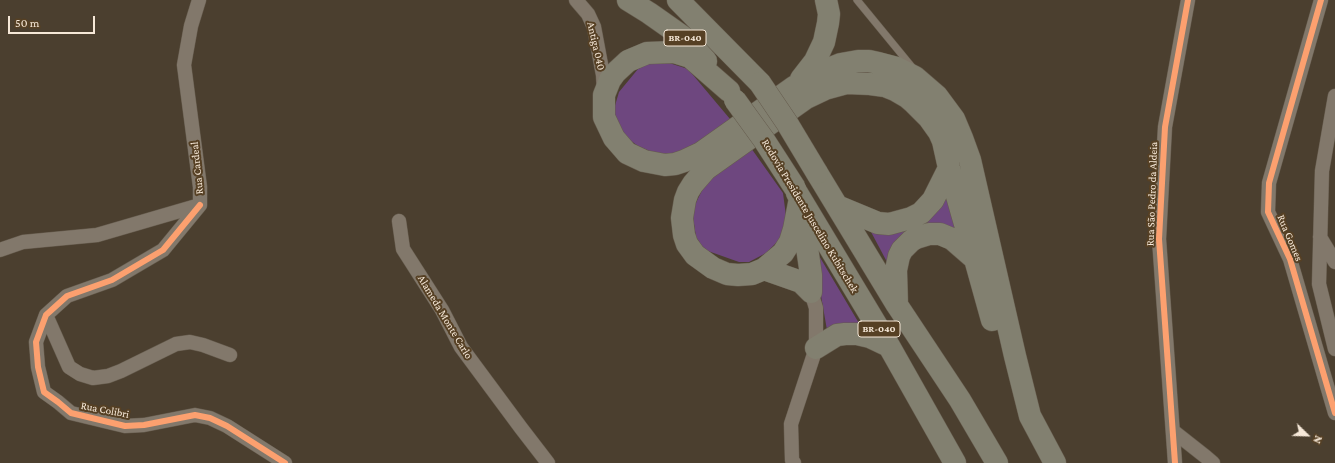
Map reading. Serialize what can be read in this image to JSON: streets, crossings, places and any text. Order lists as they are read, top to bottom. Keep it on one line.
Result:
{"streets":{"highway":["BR-040","Rodovia Presidente Juscelino Kubitschek"],"street":["Antiga 040","Rua Cardeal","Rua São Pedro da Aldeia","Rua Gomes","Alameda Monte Carlo","Rua Colibri"]},"crossings":[["Rua Cardeal","Rua Colibri"]],"scale_bar":"50 m","north":"bottom right"}
